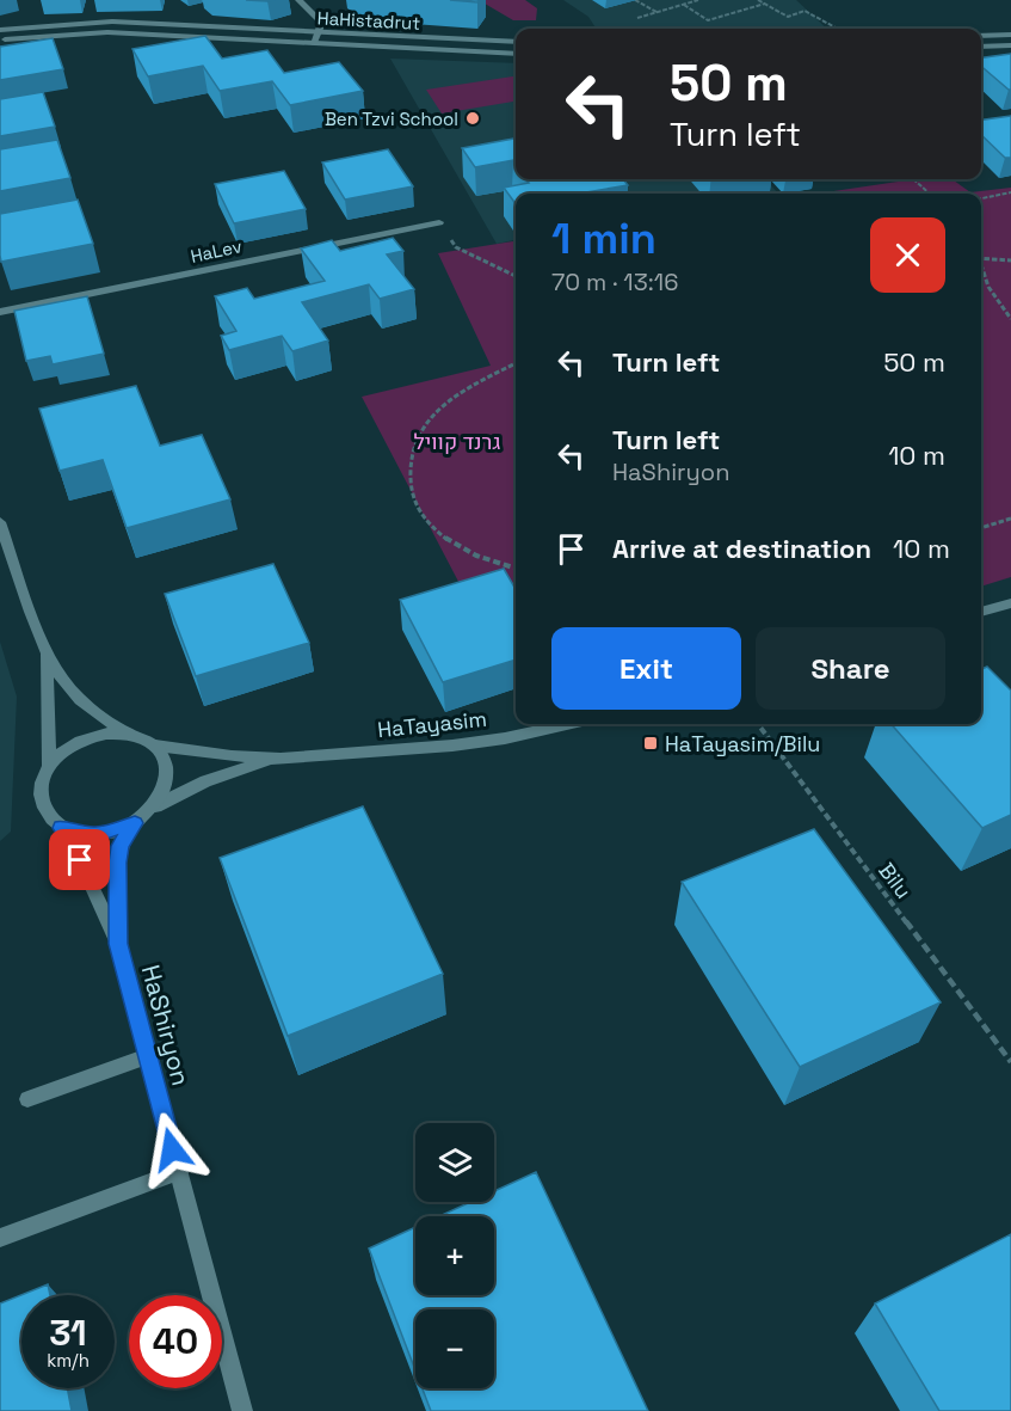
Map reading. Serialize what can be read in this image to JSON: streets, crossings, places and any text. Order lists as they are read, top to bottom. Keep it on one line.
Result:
{"streets":{"street":["HaHistadrut","HaLev","HaTayasim","HaShiryon"],"path":["Bilu"]},"crossings":[["HaTayasim","HaShiryon"]],"parks":["גרנד קוויל"],"places":{"other":["Ben Tzvi School"],"transit":["HaTayasim/Bilu"]},"page":{"turn":["50 m","Turn left"],"heading":["1 min","70 m · 13:16"],"list":[{"name":"Turn left","value":"50 m"},{"name":"Turn left","note":"HaShiryon","value":"10 m"},{"name":"Arrive at destination","value":"10 m"}],"buttons":["Exit","Share"],"map_buttons":["+","−"],"speed":"31 km/h","limit":"40"}}
